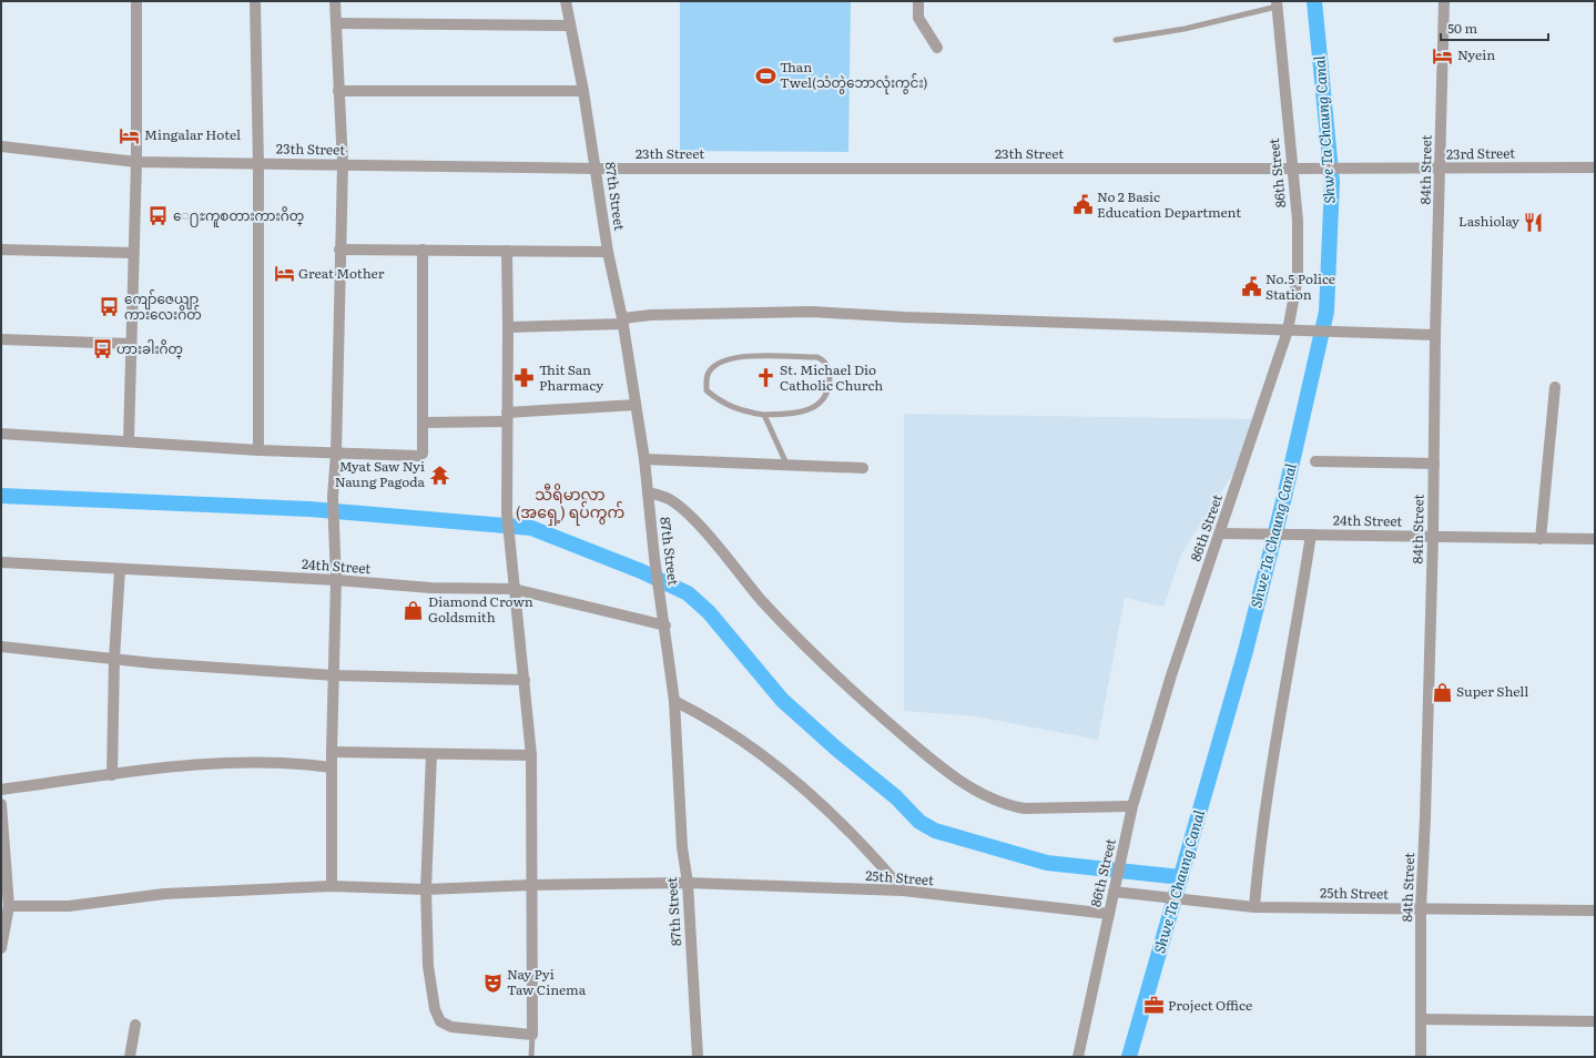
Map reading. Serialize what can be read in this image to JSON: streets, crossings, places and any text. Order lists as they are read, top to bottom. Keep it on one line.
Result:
{"streets":{"street":["23th Street","23rd Street","84th Street","86th Street","87th Street","24th Street","25th Street"]},"crossings":[["23th Street","23rd Street"],["23th Street","86th Street"],["23th Street","87th Street"],["23rd Street","84th Street"],["84th Street","24th Street"],["84th Street","25th Street"],["86th Street","24th Street"],["86th Street","25th Street"],["87th Street","24th Street"],["87th Street","25th Street"]],"districts":["သီရိမာလာ (အရှေ့) ရပ်ကွက်"],"water":["Shwe Ta Chaung Canal"],"places":{"hotel":["Nyein","Mingalar Hotel","Great Mother"],"sports":["Than Twel(သံတွဲဘောလုံးကွင်း)"],"public building":["No 2 Basic Education Department","No.5 Police Station"],"bus stop":["ေ႐ႊကူစတားကားဂိတ္","ကျော်ဇေယျာ ကားလေးဂိတ်","ဟားခါးဂိတ္"],"restaurant":["Lashiolay"],"pharmacy":["Thit San Pharmacy"],"church":["St. Michael Dio Catholic Church"],"temple":["Myat Saw Nyi Naung Pagoda"],"shop":["Diamond Crown Goldsmith","Super Shell"],"theatre":["Nay Pyi Taw Cinema"],"office":["Project Office"]},"scale_bar":"50 m"}
